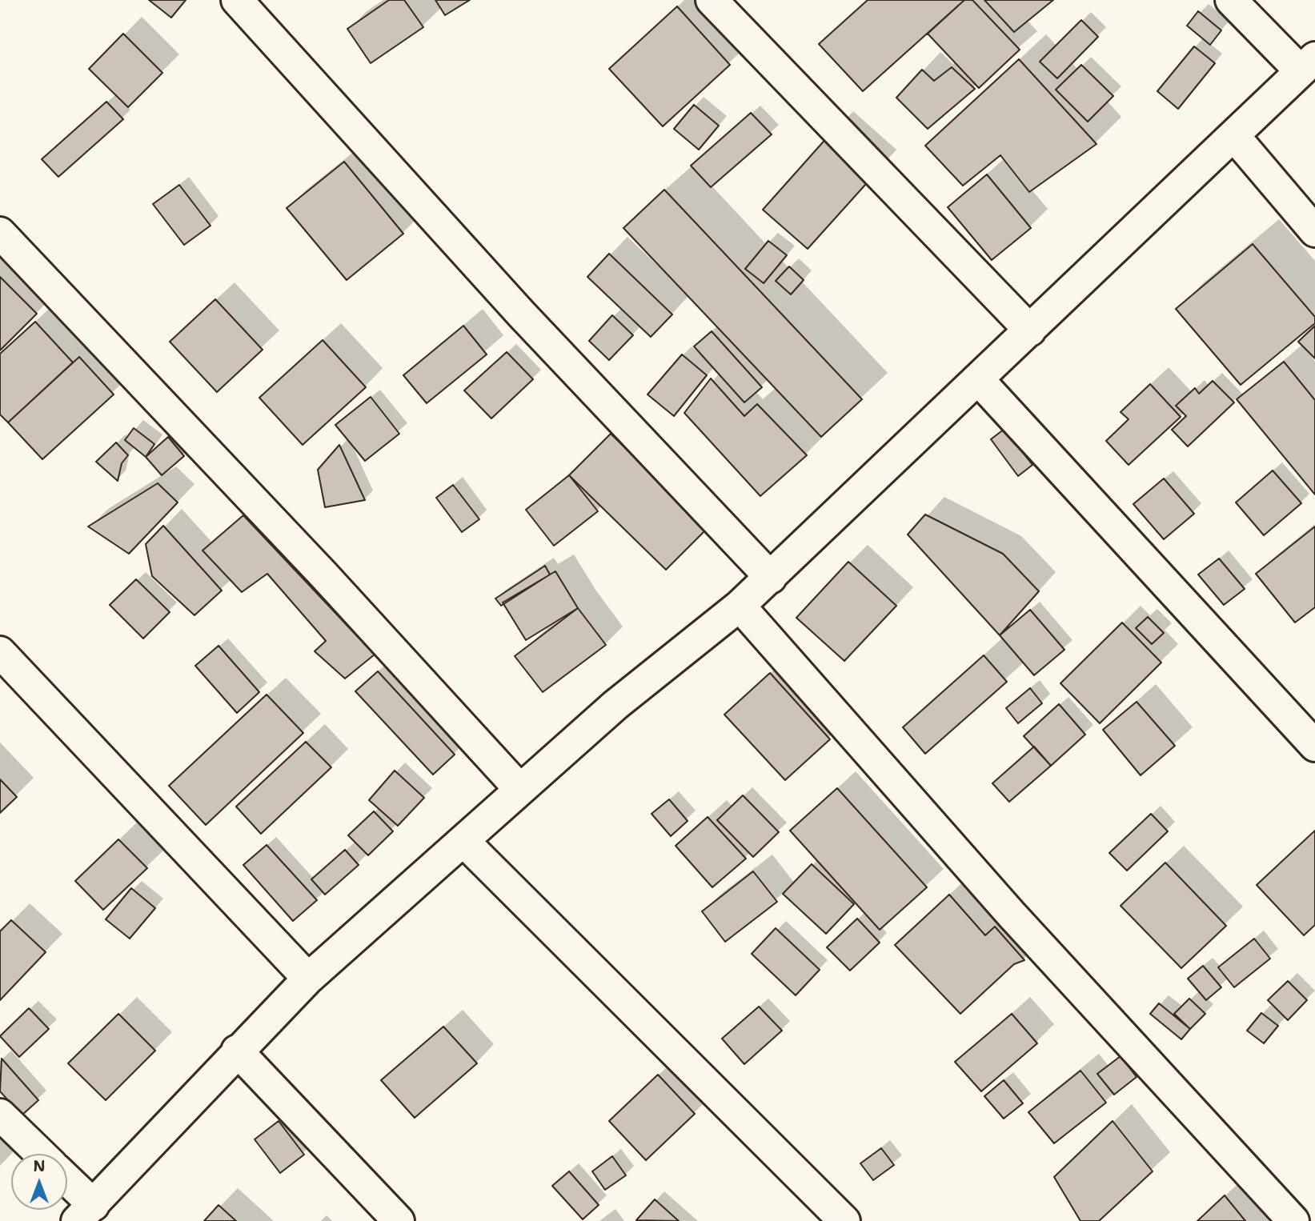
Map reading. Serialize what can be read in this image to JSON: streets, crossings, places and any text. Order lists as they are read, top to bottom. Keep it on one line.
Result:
{"north":"top"}
